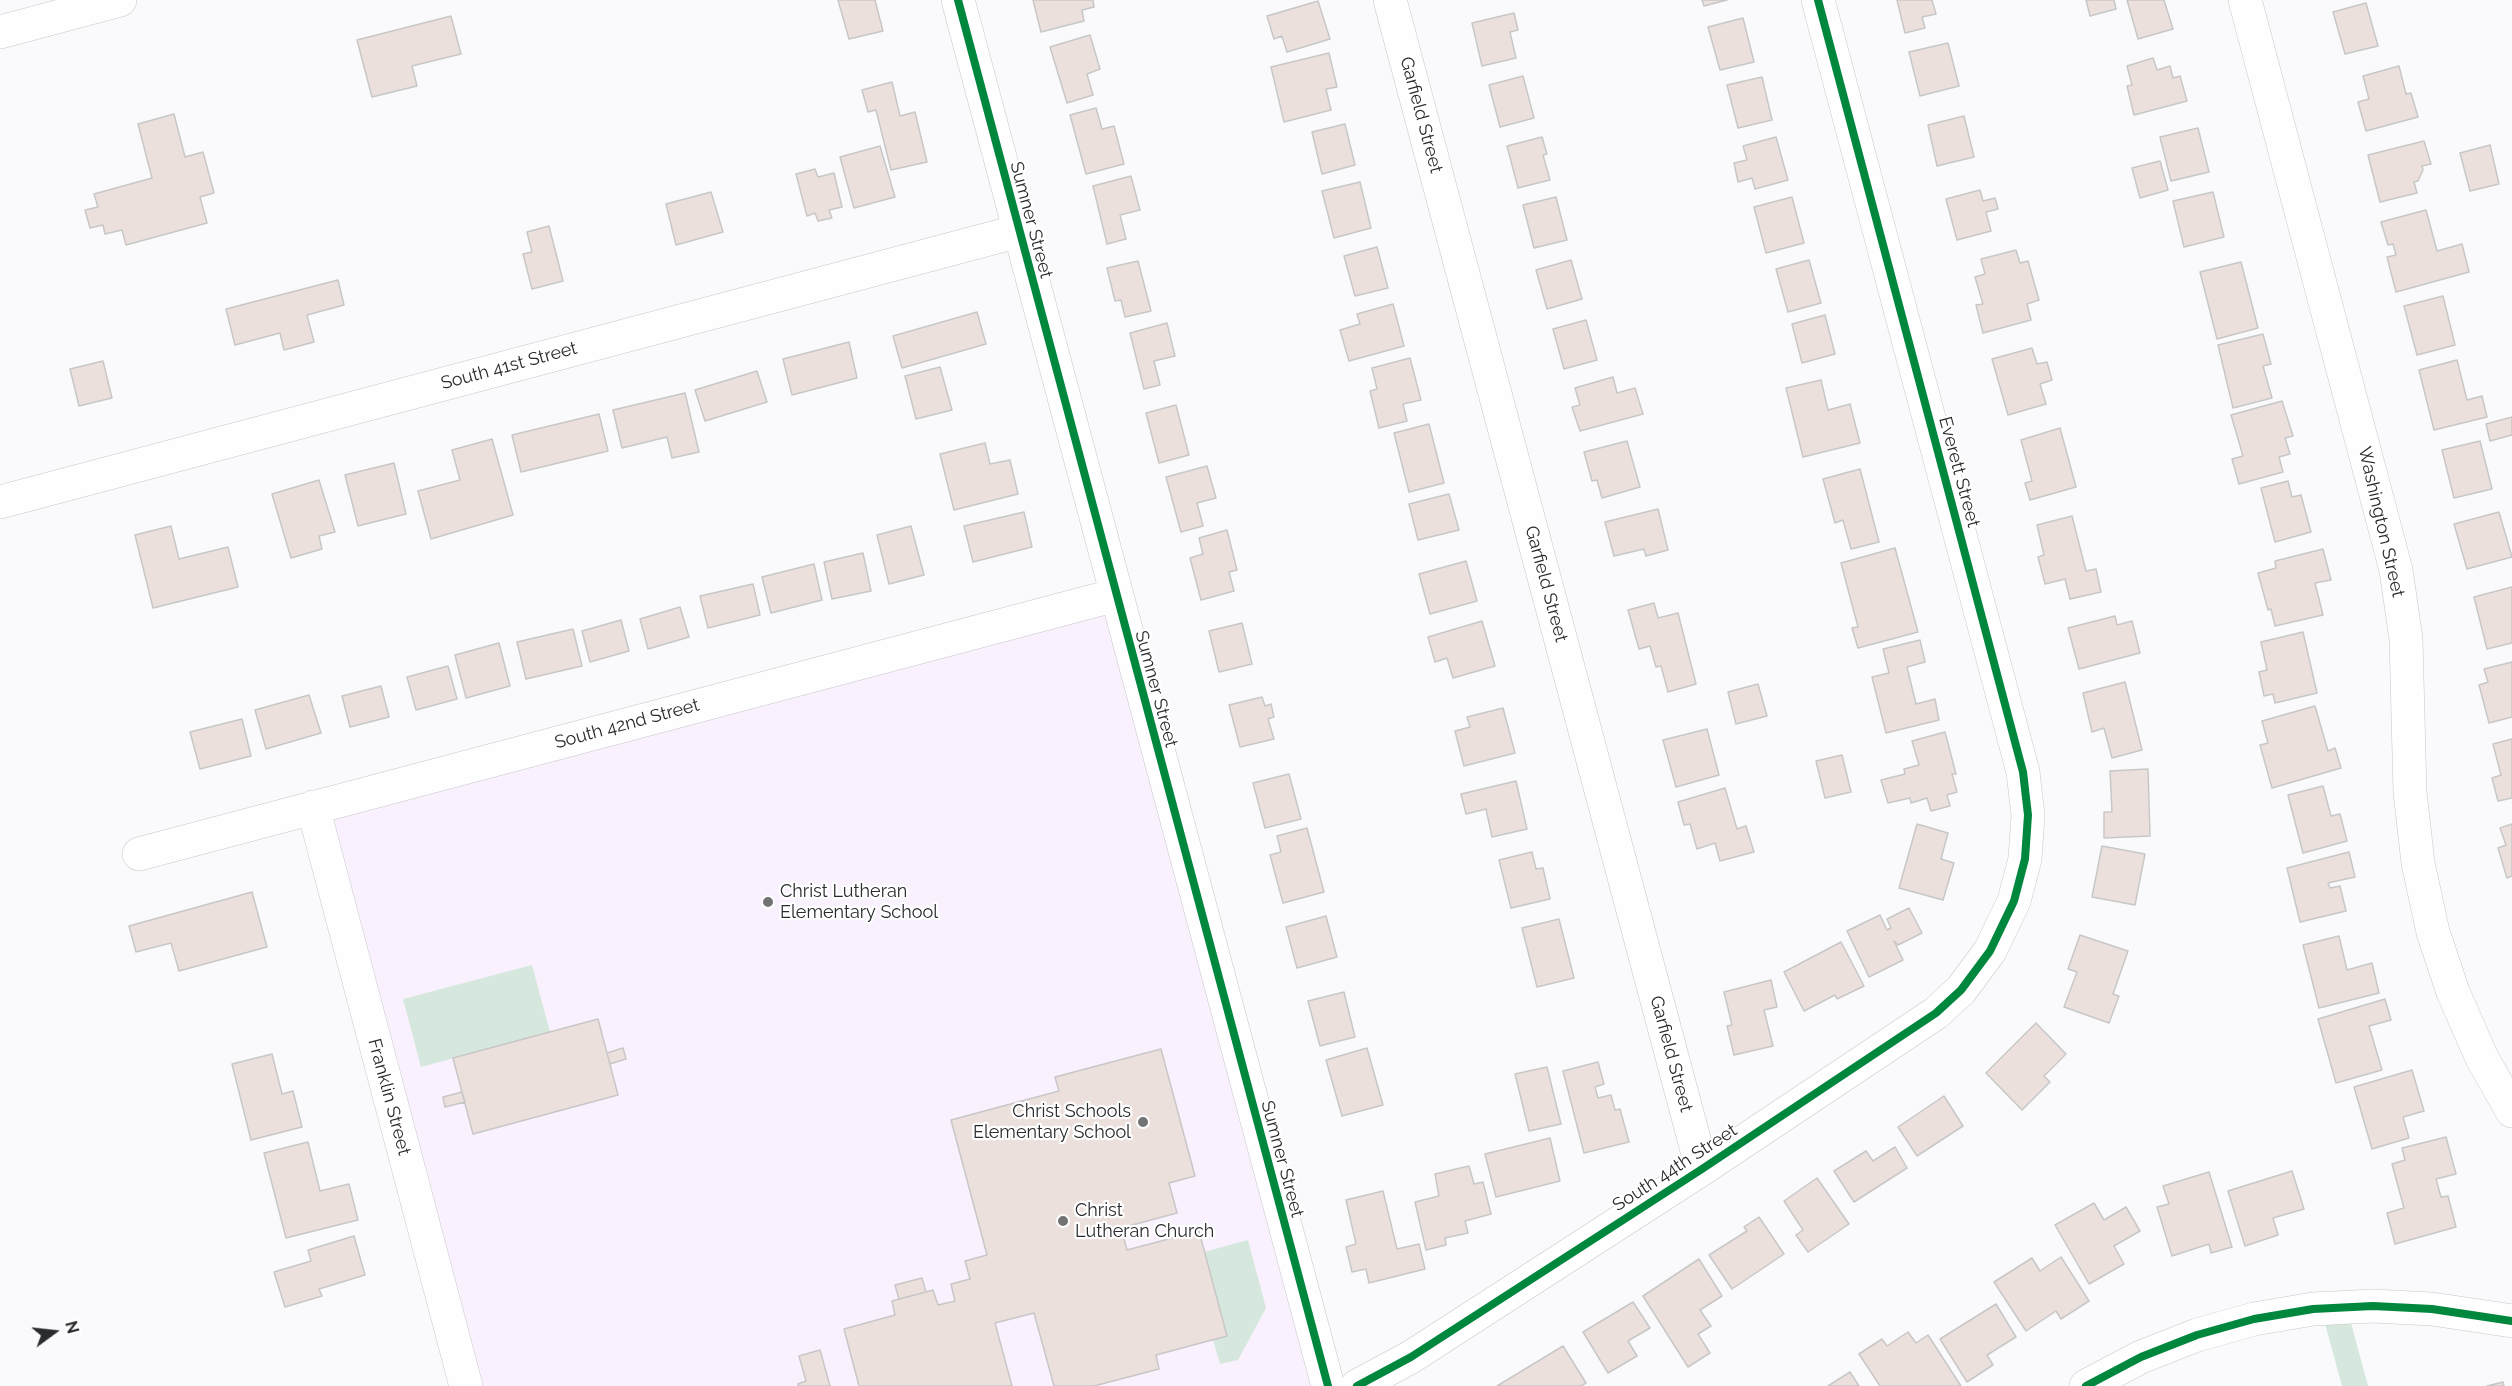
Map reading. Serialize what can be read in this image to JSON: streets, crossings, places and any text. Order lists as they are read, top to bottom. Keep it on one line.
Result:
{"streets":{"street":["Garfield Street","Sumner Street","South 41st Street","Everett Street","Washington Street","South 42nd Street","Franklin Street","South 44th Street"]},"crossings":[["Garfield Street","South 44th Street"],["Sumner Street","South 41st Street"],["Sumner Street","South 42nd Street"],["Everett Street","South 44th Street"],["South 42nd Street","Franklin Street"]],"places":["Christ Lutheran Elementary School","Christ Schools Elementary School","Christ Lutheran Church"],"north":"right"}
